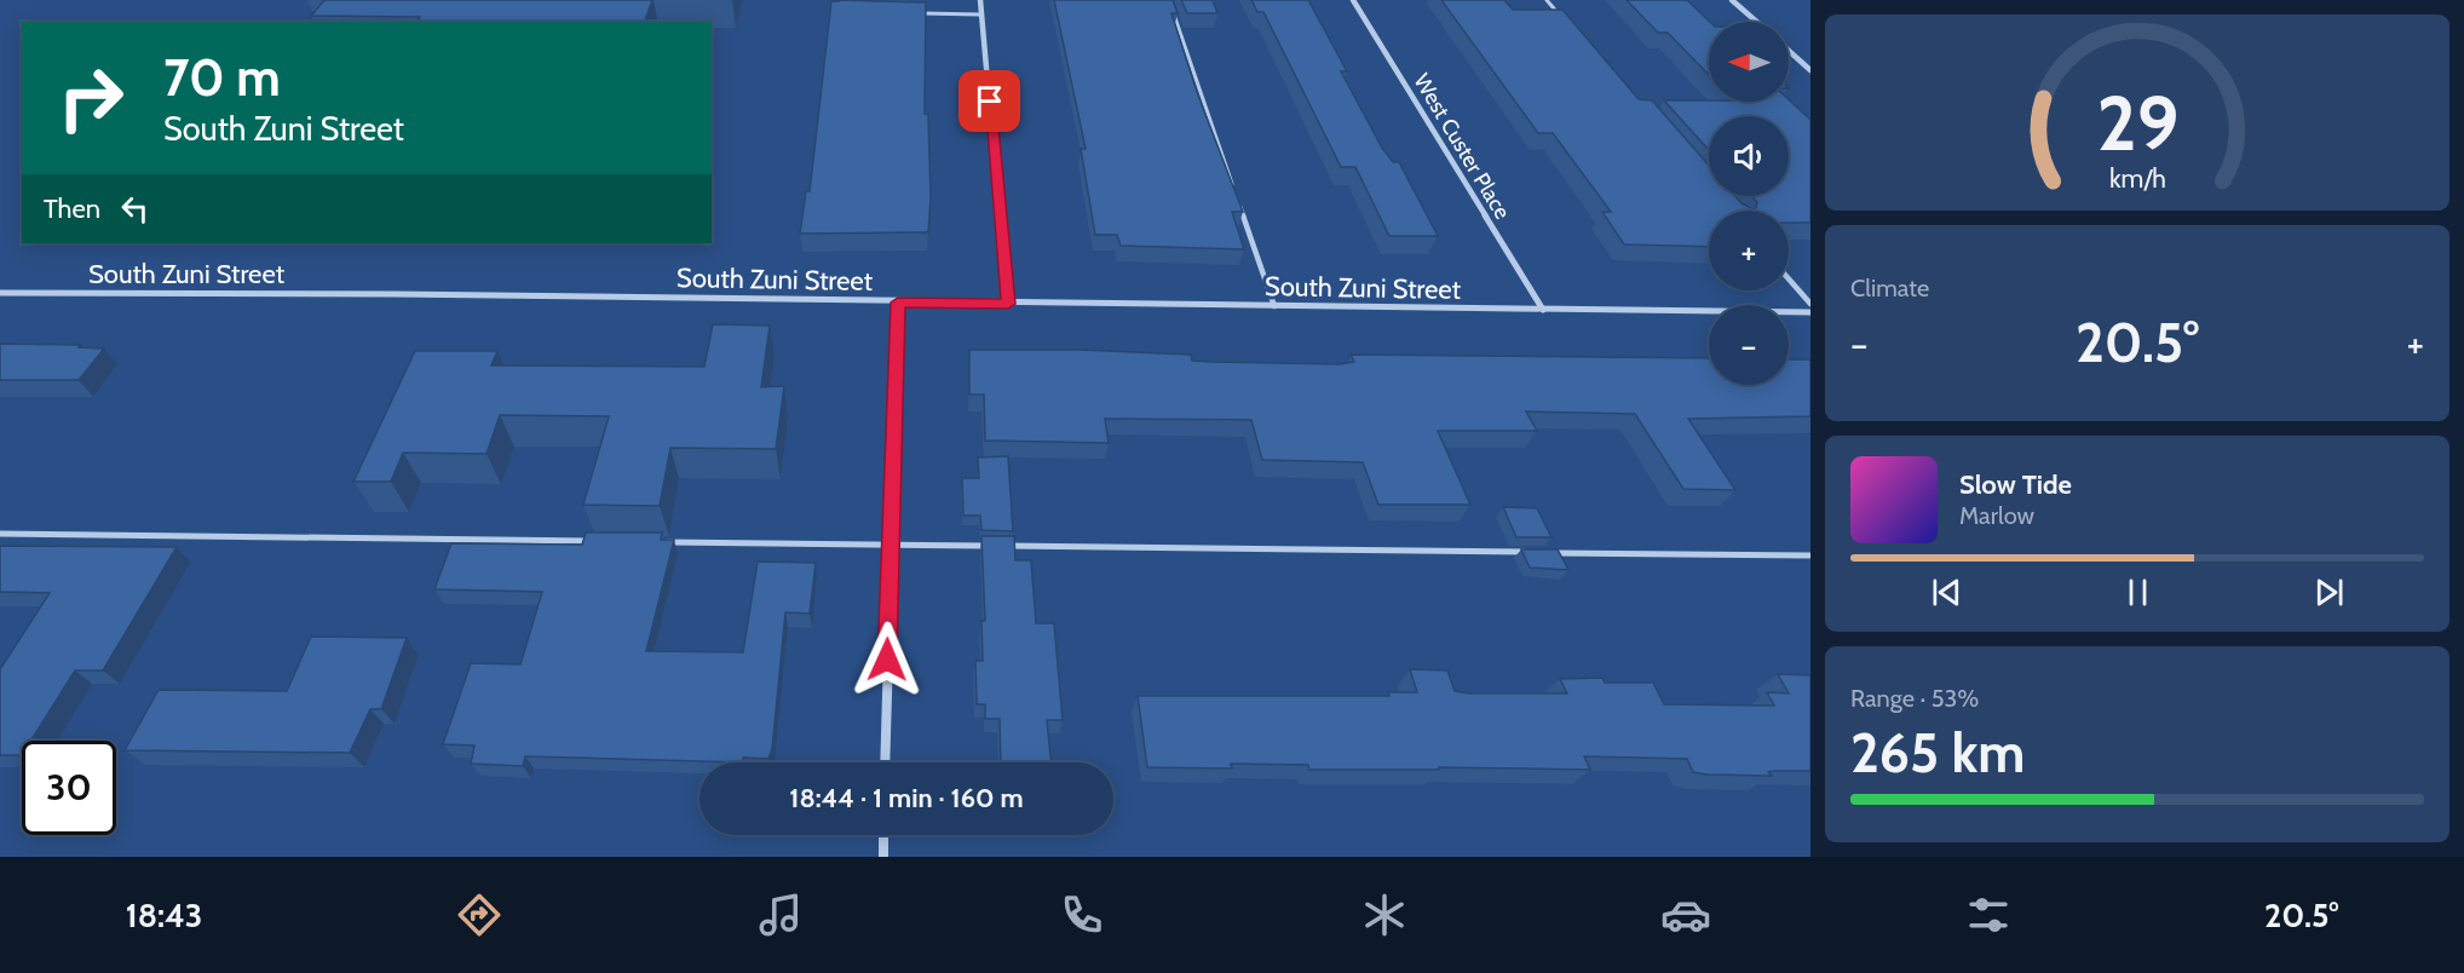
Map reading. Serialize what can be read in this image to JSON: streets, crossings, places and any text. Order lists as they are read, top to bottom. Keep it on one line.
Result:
{"streets":{"street":["West Custer Place","South Zuni Street"]},"crossings":[["West Custer Place","South Zuni Street"]],"north":"left","page":{"map_buttons":["+","−"],"turn":["70 m","South Zuni Street"],"then":"Then","tile":["Climate",["Range · 53%","265 km"]],"heat":["−","20.5°","+"],"song":["Slow Tide","Marlow"],"limit":"30","trip":"18:44 · 1 min · 160 m","tabs":["18:43","20.5°"],"gauge":["29","km/h"]}}
